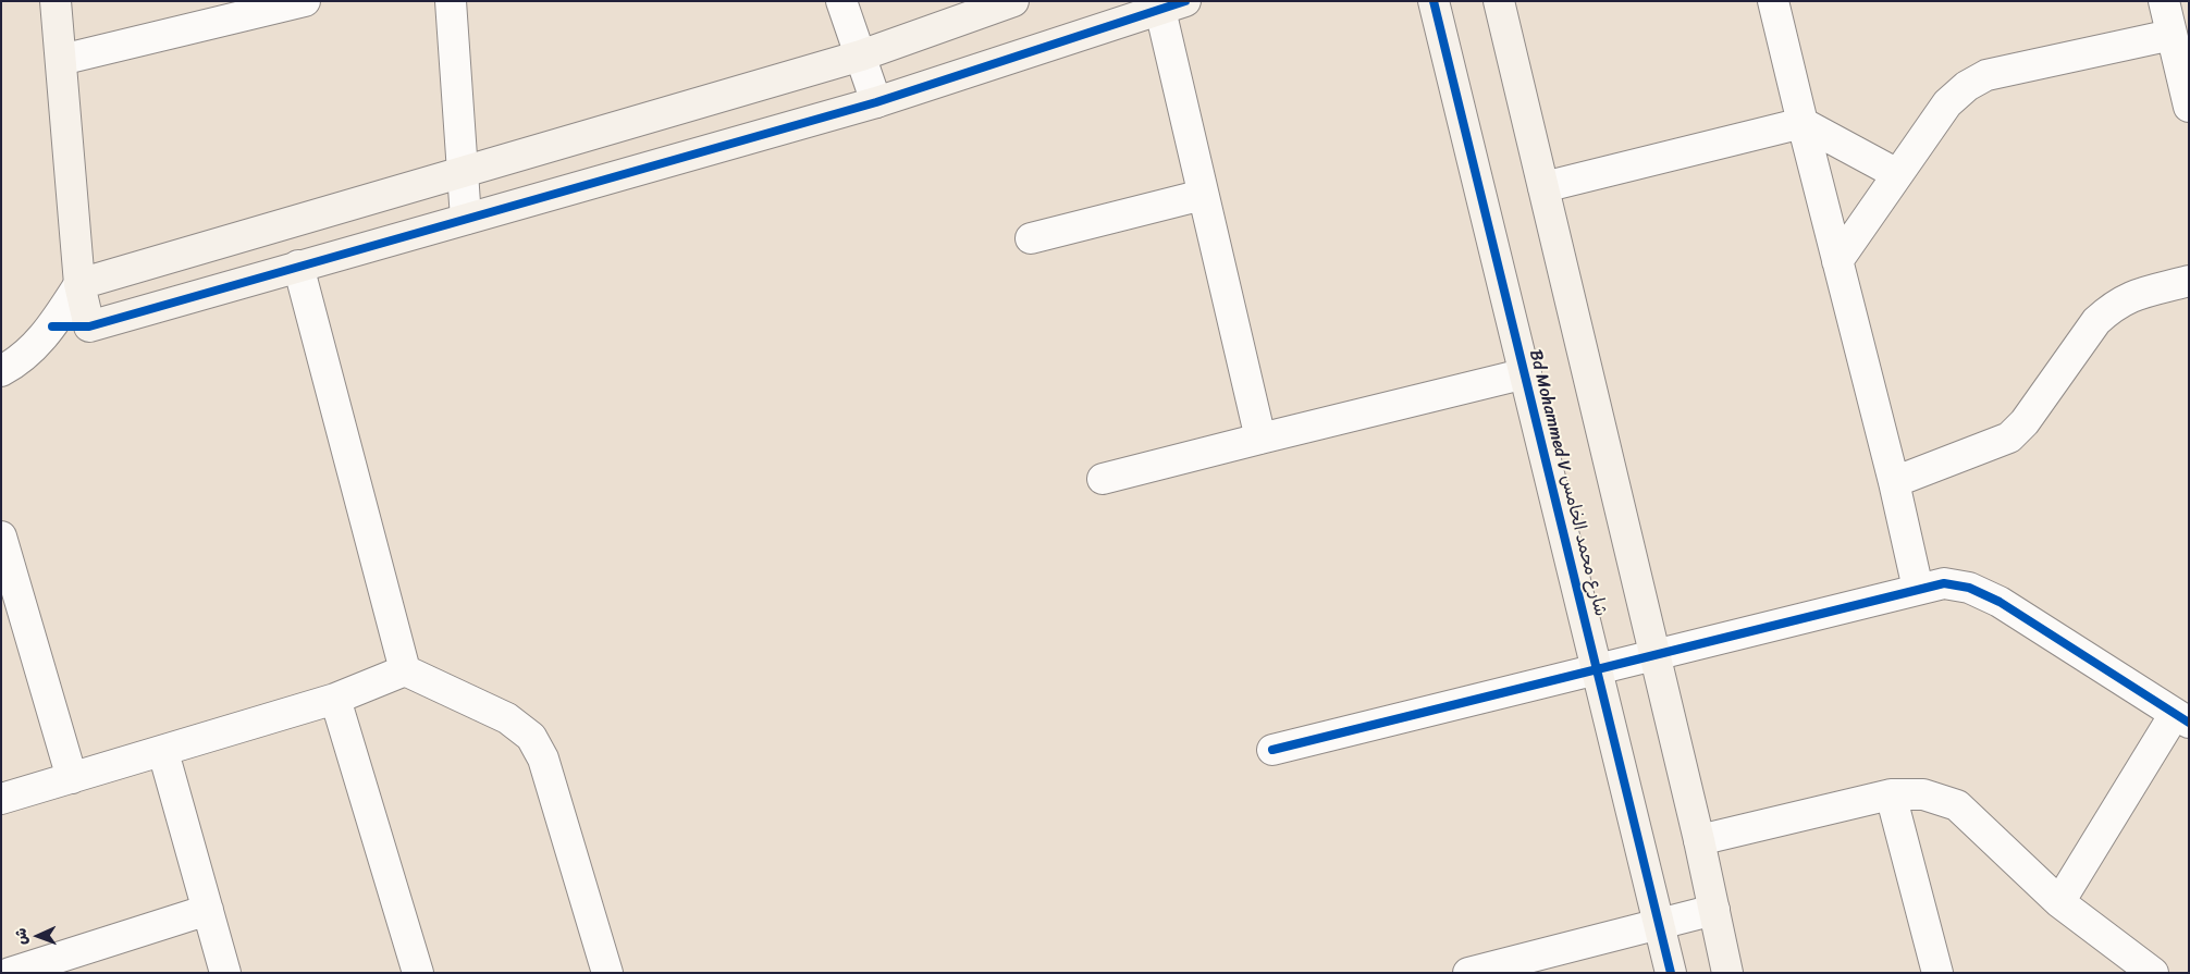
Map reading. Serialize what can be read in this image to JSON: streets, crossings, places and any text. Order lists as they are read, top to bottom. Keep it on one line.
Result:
{"streets":{"street":["Bd Mohammed V شارع محمد الخامس"]},"north":"left"}
